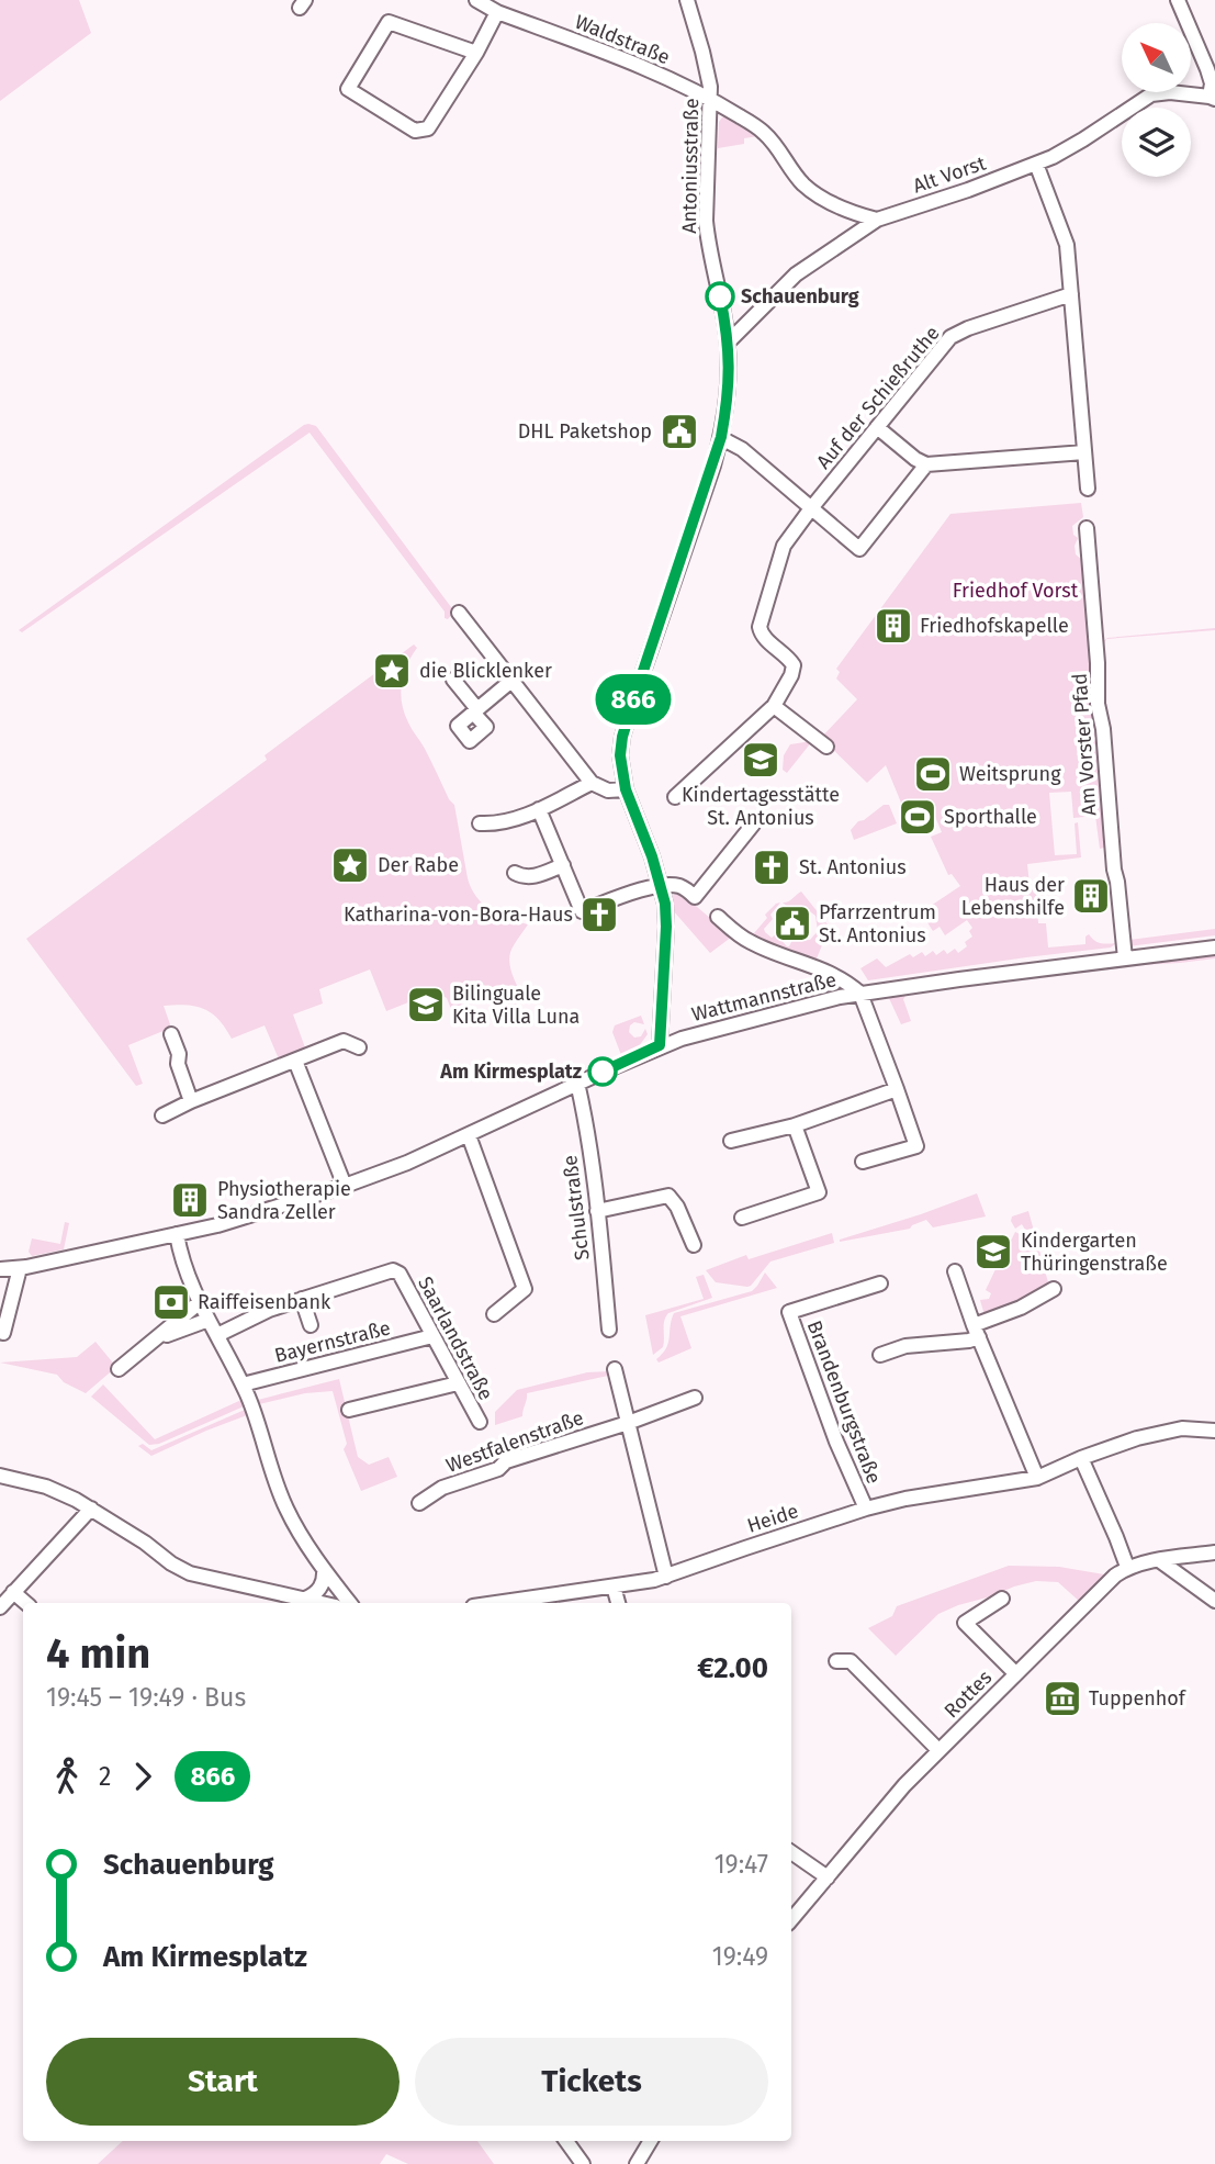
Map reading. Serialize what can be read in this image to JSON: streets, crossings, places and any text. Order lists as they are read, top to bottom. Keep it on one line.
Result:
{"streets":{"street":["Waldstraße","Antoniusstraße","Alt Vorst","Auf der Schießruthe","Am Vorster Pfad","Wattmannstraße","Schulstraße","Saarlandstraße","Bayernstraße","Brandenburgstraße","Westfalenstraße","Heide","Rottes"]},"crossings":[["Waldstraße","Antoniusstraße"],["Waldstraße","Alt Vorst"],["Antoniusstraße","Alt Vorst"],["Antoniusstraße","Wattmannstraße"],["Am Vorster Pfad","Wattmannstraße"],["Wattmannstraße","Schulstraße"],["Saarlandstraße","Bayernstraße"],["Brandenburgstraße","Heide"]],"parks":["Friedhof Vorst"],"places":{"other":["Schauenburg","Am Kirmesplatz"],"public building":["DHL Paketshop","Pfarrzentrum St. Antonius"],"building":["Friedhofskapelle","Haus der Lebenshilfe","Physiotherapie Sandra Zeller"],"place":["die Blicklenker","Der Rabe"],"school or university":["Kindertagesstätte St. Antonius","Bilinguale Kita Villa Luna","Kindergarten Thüringenstraße"],"sports":["Weitsprung","Sporthalle"],"church":["St. Antonius","Katharina-von-Bora-Haus"],"bank":["Raiffeisenbank"],"museum":["Tuppenhof"]},"lines":["bus line 866"],"north":"top left","page":{"on_map":"866","heading":["4 min","19:45 – 19:49 · Bus","€2.00"],"legs":["2","866"],"list":[{"name":"Schauenburg","value":"19:47"},{"name":"Am Kirmesplatz","value":"19:49"}],"buttons":["Start","Tickets"]}}
